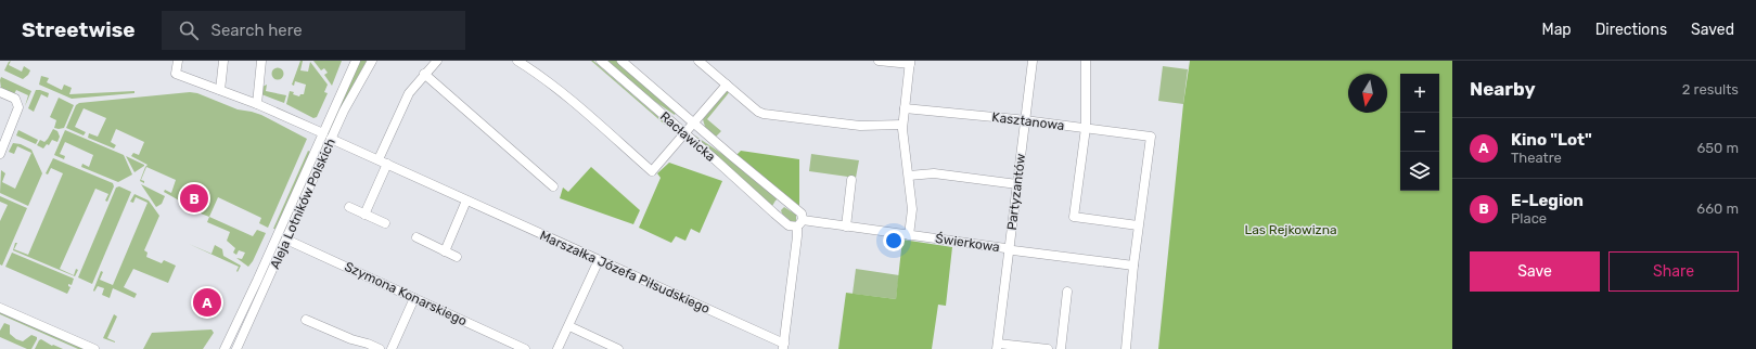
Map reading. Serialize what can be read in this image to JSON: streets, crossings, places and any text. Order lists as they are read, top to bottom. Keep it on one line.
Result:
{"streets":{"street":["Kasztanowa","Racławicka","Partyzantów","Aleja Lotników Polskich","Świerkowa","Marszałka Józefa Piłsudskiego","Szymona Konarskiego"]},"crossings":[["Kasztanowa","Partyzantów"],["Racławicka","Świerkowa"],["Partyzantów","Świerkowa"],["Aleja Lotników Polskich","Marszałka Józefa Piłsudskiego"],["Aleja Lotników Polskich","Szymona Konarskiego"]],"parks":["Las Rejkowizna"],"north":"bottom","page":{"header":"Streetwise","search":"Search here","nav":["Map","Directions","Saved"],"heading":["Nearby","2 results"],"map_buttons":["+","−"],"list":[{"mark":"A","name":"Kino \"Lot\"","note":"Theatre","value":"650 m"},{"mark":"B","name":"E-Legion","note":"Place","value":"660 m"}],"pins":["B","A"],"buttons":["Save","Share"]}}
